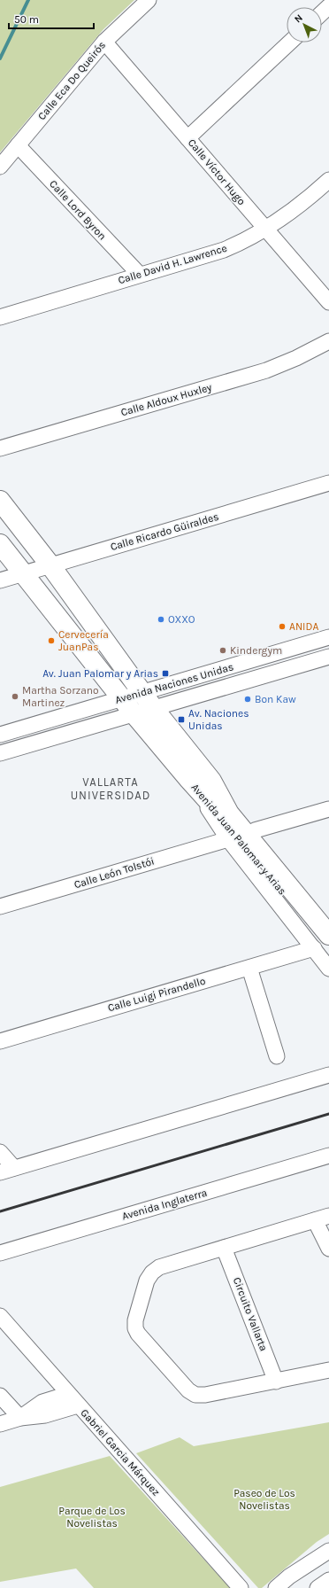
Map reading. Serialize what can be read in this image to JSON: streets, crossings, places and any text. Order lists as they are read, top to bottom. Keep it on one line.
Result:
{"streets":{"main road":["Avenida Juan Palomar y Arias"],"street":["Calle Eca Do Queirós","Calle Víctor Hugo","Calle Lord Byron","Calle David H. Lawrence","Calle Aldoux Huxley","Calle Ricardo Güiraldes","Avenida Naciones Unidas","Calle León Tolstói","Calle Luigi Pirandello","Avenida Inglaterra","Circuito Vallarta","Gabriel Garcia Márquez"]},"crossings":[["Calle Eca Do Queirós","Calle Víctor Hugo"],["Calle Eca Do Queirós","Calle Lord Byron"],["Calle Víctor Hugo","Calle David H. Lawrence"],["Calle Lord Byron","Calle David H. Lawrence"],["Avenida Juan Palomar y Arias","Calle León Tolstói"],["Avenida Juan Palomar y Arias","Calle Luigi Pirandello"]],"districts":["VALLARTA UNIVERSIDAD"],"parks":["Paseo de Los Novelistas","Parque de Los Novelistas"],"places":{"other":["OXXO","ANIDA","Cervecería JuanPas","Kindergym","Martha Sorzano Martinez","Bon Kaw"],"transit":["Av. Juan Palomar y Arias","Av. Naciones Unidas"]},"scale_bar":"50 m","north":"top left"}
